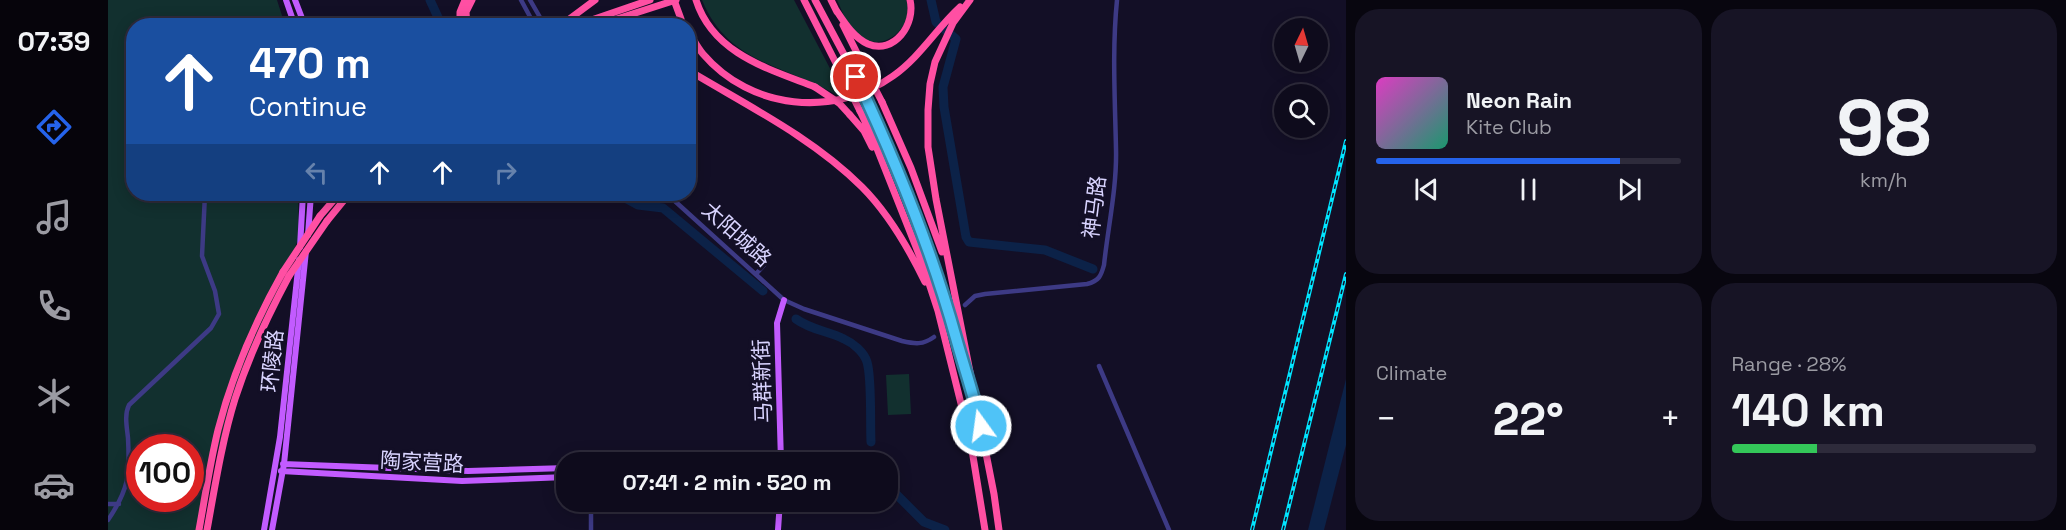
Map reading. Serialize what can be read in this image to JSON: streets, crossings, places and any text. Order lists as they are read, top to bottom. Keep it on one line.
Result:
{"streets":{"main road":["环陵路","马群新街","陶家营路"],"street":["神马路","太阳城路"]},"crossings":[["太阳城路","马群新街"],["环陵路","陶家营路"]],"north":"top","page":{"tabs":"07:39","tile":[["98","km/h"],"Climate",["Range · 28%","140 km"]],"turn":["470 m","Continue"],"song":["Neon Rain","Kite Club"],"heat":["−","22°","+"],"limit":"100","trip":"07:41 · 2 min · 520 m"}}
